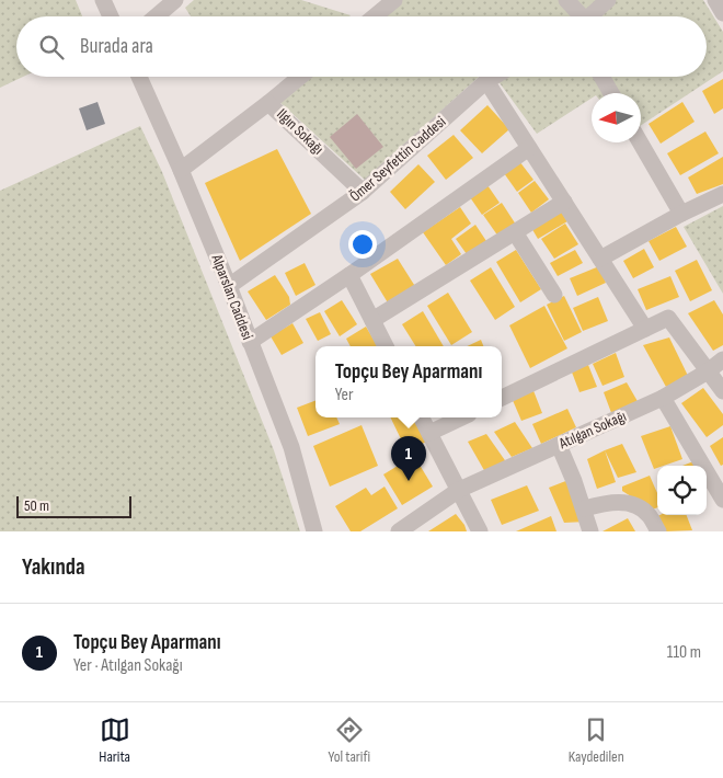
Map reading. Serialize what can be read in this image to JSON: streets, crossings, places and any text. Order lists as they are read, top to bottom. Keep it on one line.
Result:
{"streets":{"street":["Ilgın Sokağı","Ömer Seyfettin Caddesi","Alparslan Caddesi","Atılgan Sokağı"]},"crossings":[["Ilgın Sokağı","Ömer Seyfettin Caddesi"],["Ilgın Sokağı","Alparslan Caddesi"],["Ömer Seyfettin Caddesi","Alparslan Caddesi"]],"scale_bar":"50 m","north":"left","page":{"search":"Burada ara","popup":["Topçu Bey Aparmanı","Yer"],"pins":"1","scale":"50 m","heading":"Yakında","list":[{"mark":"1","name":"Topçu Bey Aparmanı","note":"Yer · Atılgan Sokağı","value":"110 m"}],"nav":["Harita","Yol tarifi","Kaydedilen"]}}
